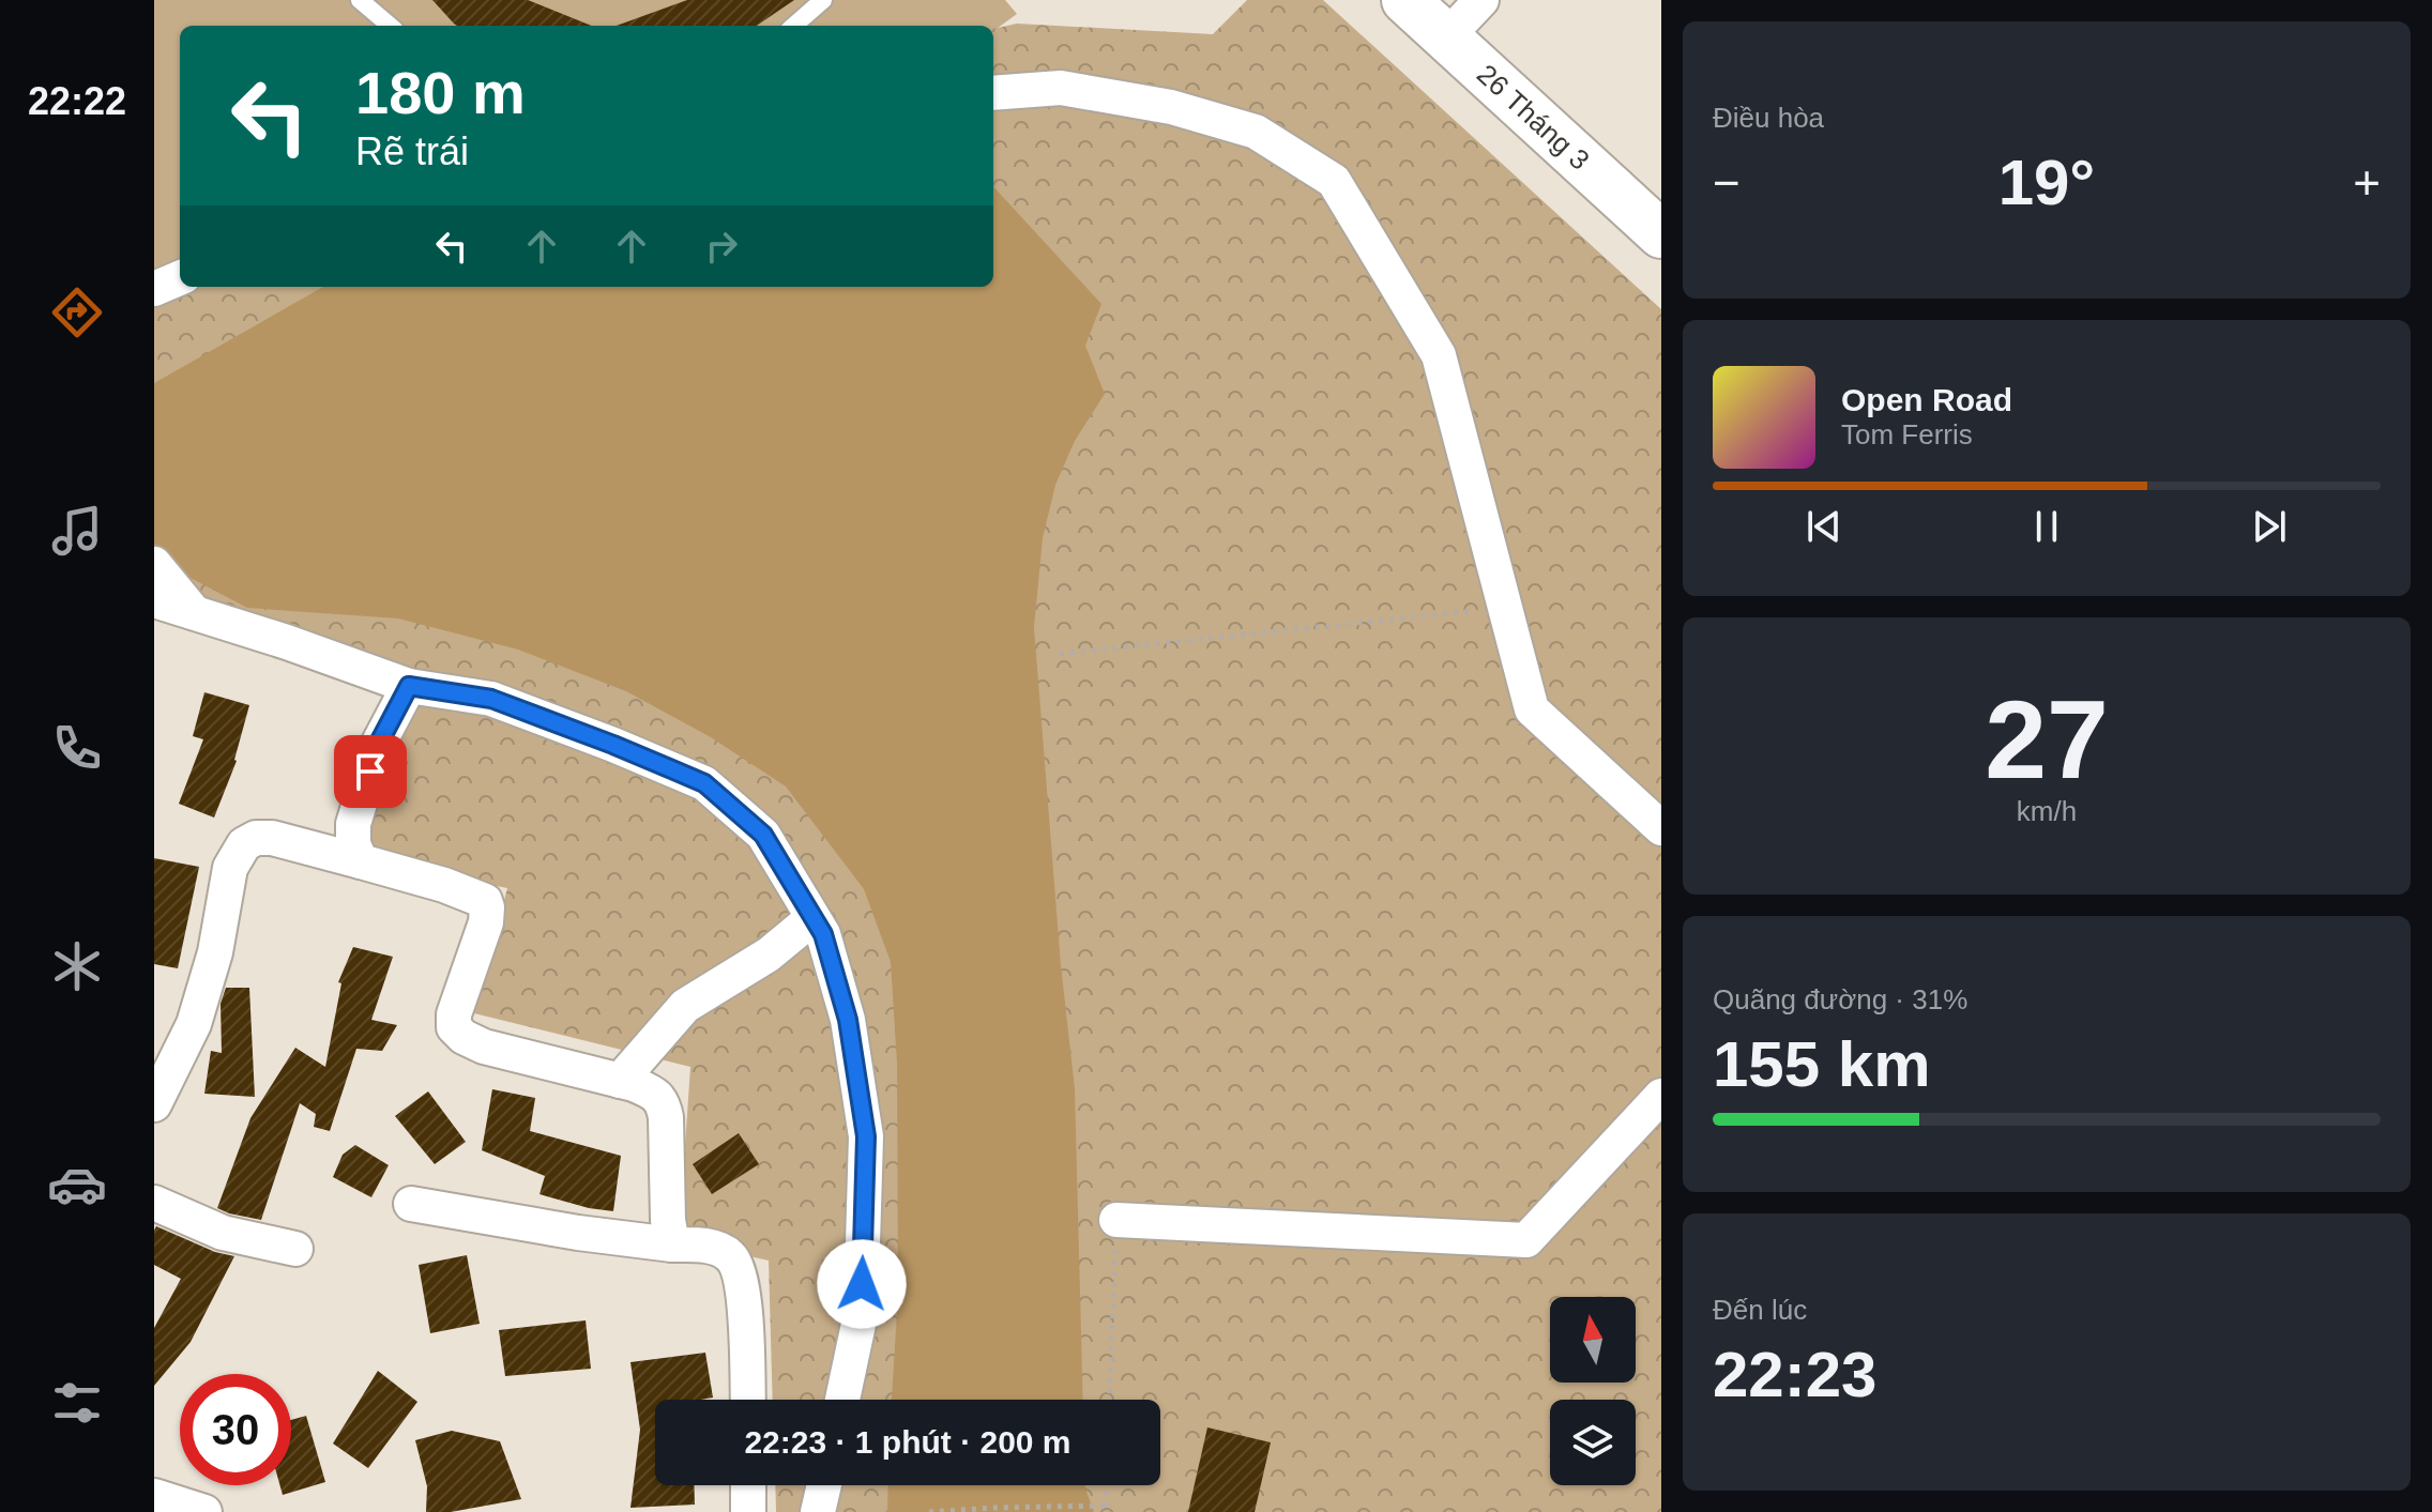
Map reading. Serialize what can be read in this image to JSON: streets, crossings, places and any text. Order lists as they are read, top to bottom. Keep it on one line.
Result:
{"streets":{"street":["26 Tháng 3"]},"north":"top","page":{"tabs":"22:22","tile":["Điều hòa",["27","km/h"],["Quãng đường · 31%","155 km"],["Đến lúc","22:23"]],"turn":["180 m","Rẽ trái"],"heat":["−","19°","+"],"song":["Open Road","Tom Ferris"],"limit":"30","trip":"22:23 · 1 phút · 200 m"}}
